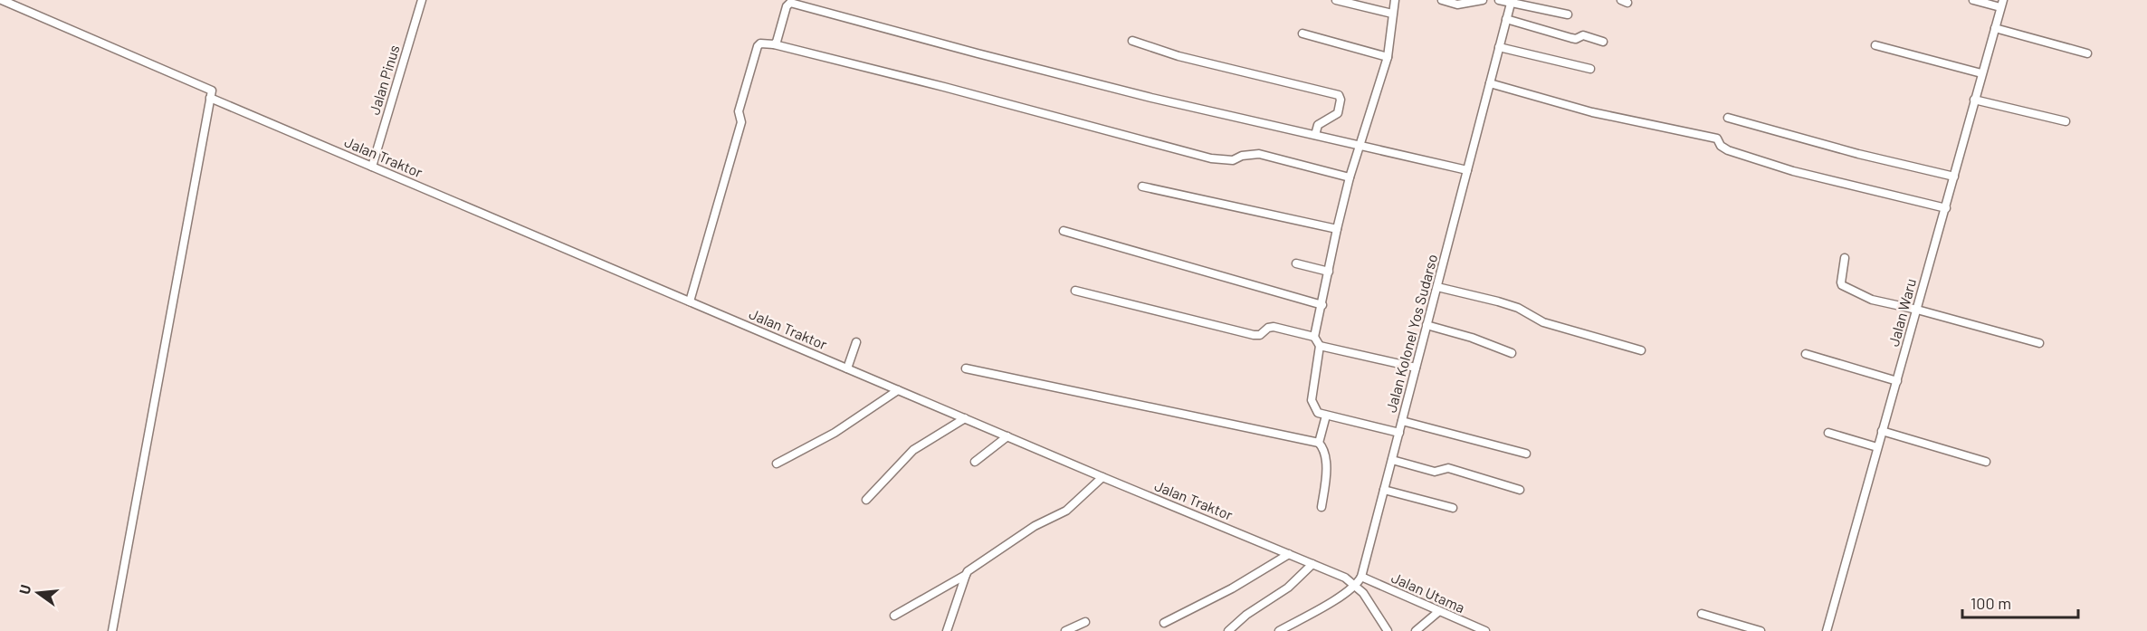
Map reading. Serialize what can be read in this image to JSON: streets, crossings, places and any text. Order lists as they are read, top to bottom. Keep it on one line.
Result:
{"streets":{"street":["Jalan Pinus","Jalan Traktor","Jalan Waru","Jalan Kolonel Yos Sudarso","Jalan Utama"]},"crossings":[["Jalan Pinus","Jalan Traktor"],["Jalan Traktor","Jalan Kolonel Yos Sudarso"],["Jalan Kolonel Yos Sudarso","Jalan Utama"]],"scale_bar":"100 m","north":"left"}
